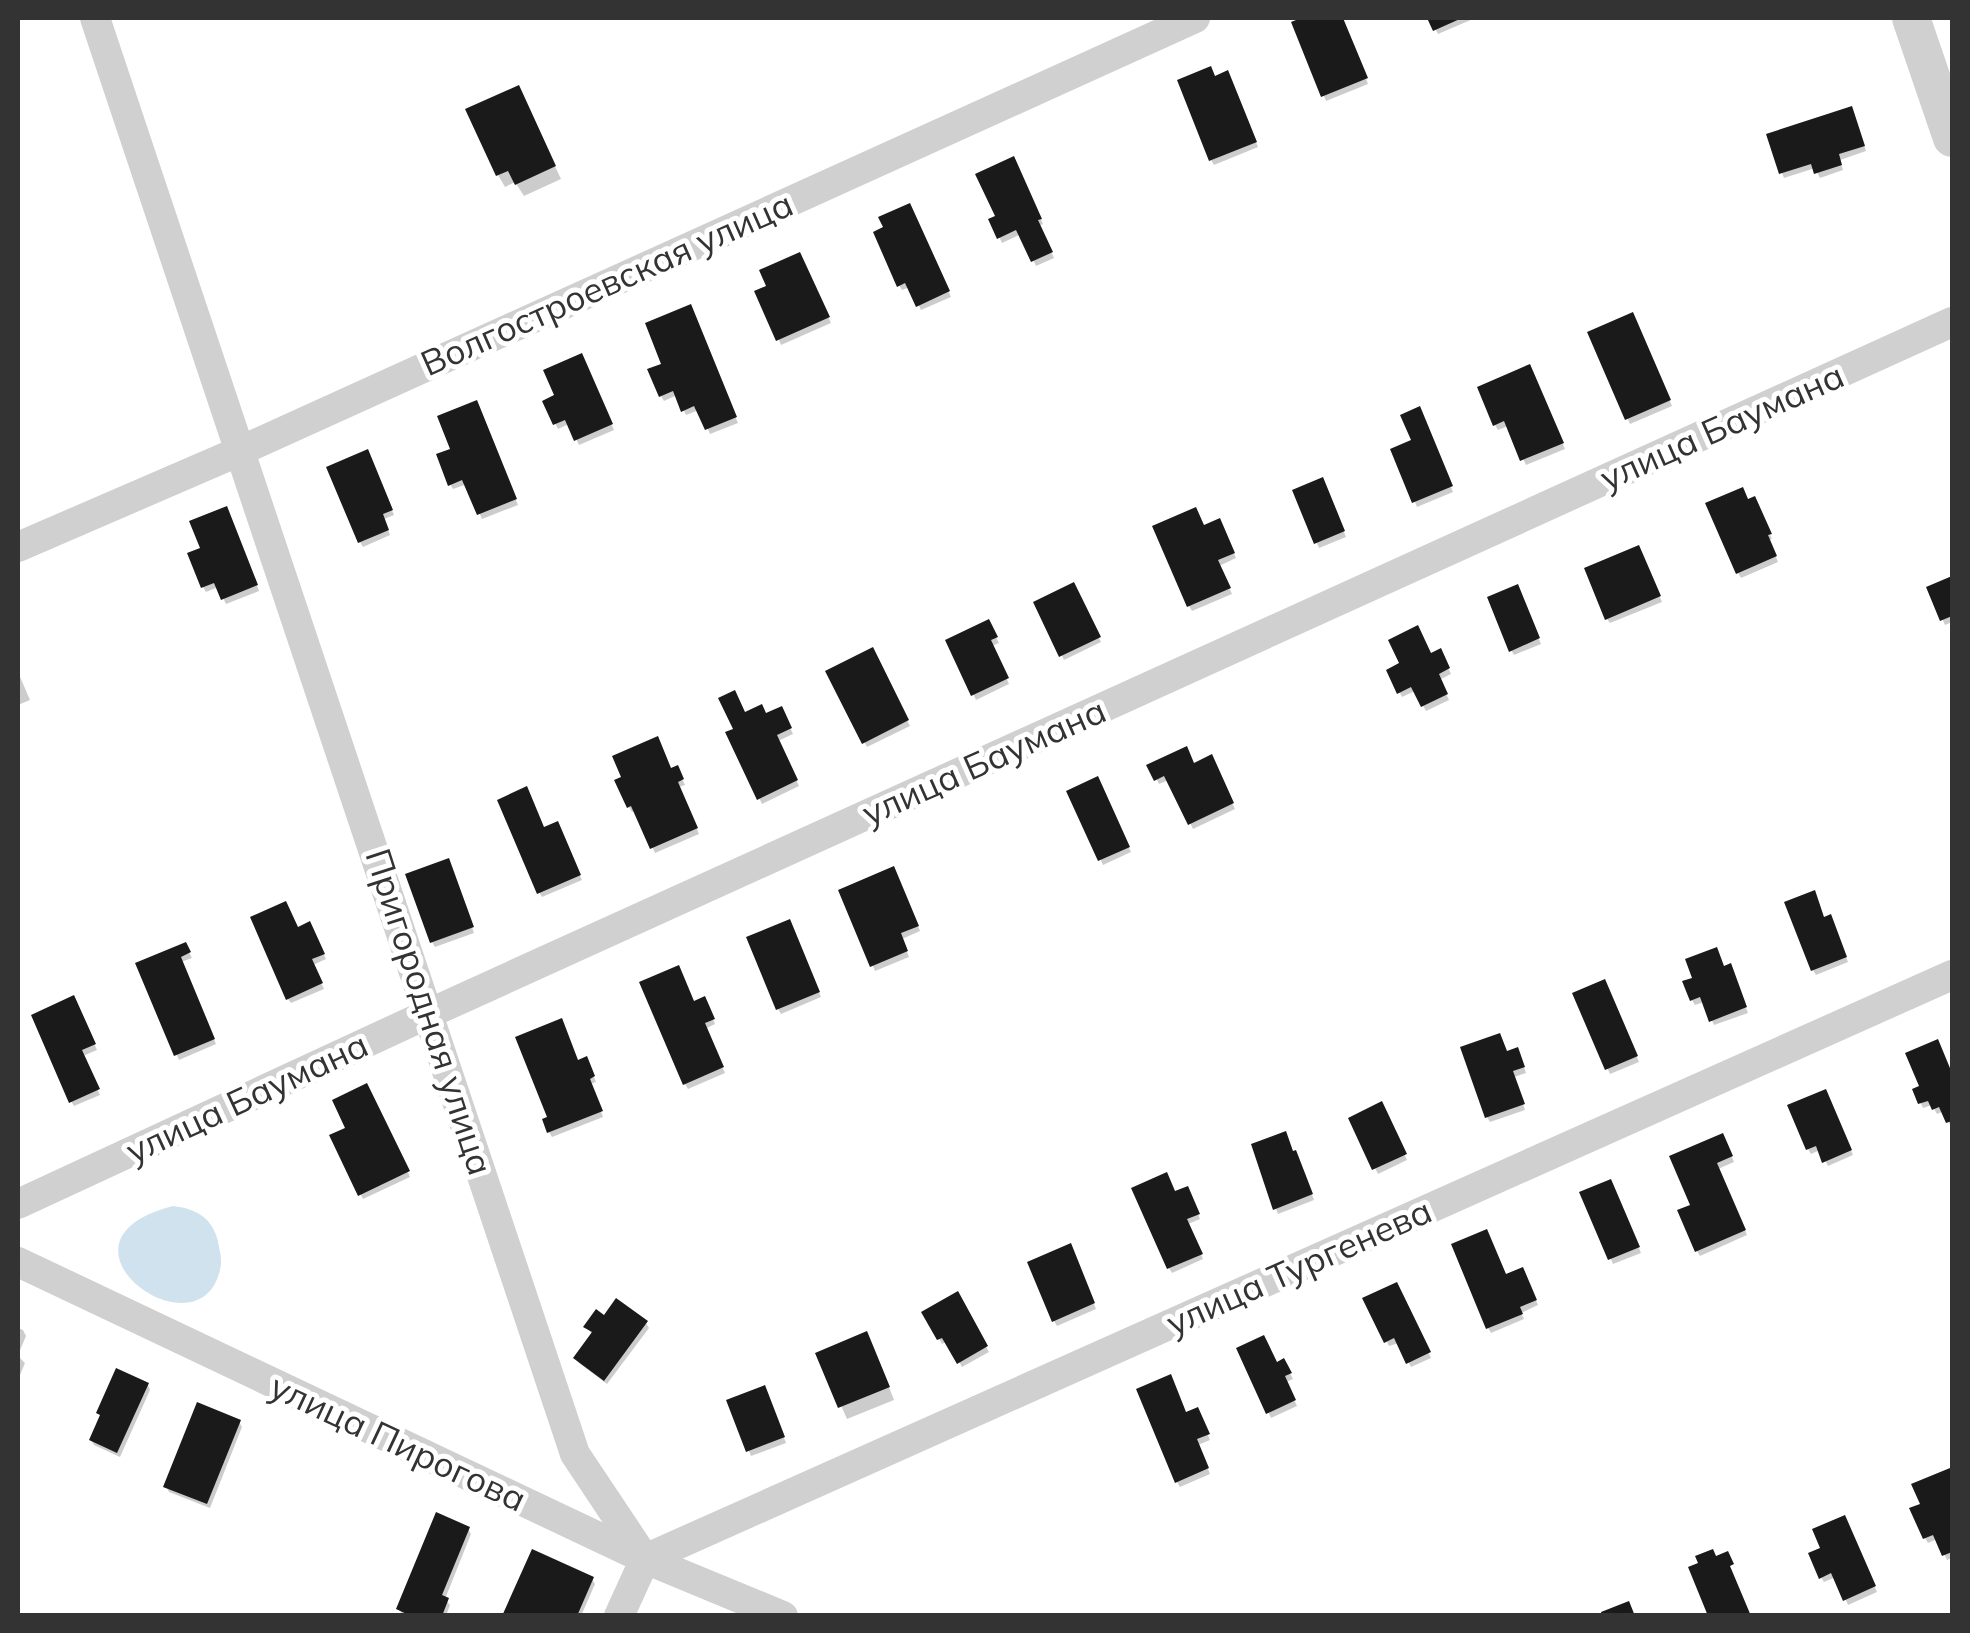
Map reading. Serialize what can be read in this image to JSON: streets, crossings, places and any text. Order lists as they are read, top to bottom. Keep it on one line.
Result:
{"streets":{"street":["Волгостроевская улица","улица Баумана","Пригородная улица","улица Тургенева","улица Пирогова"]},"crossings":[["Волгостроевская улица","Пригородная улица"],["улица Баумана","Пригородная улица"],["Пригородная улица","улица Тургенева"],["Пригородная улица","улица Пирогова"],["улица Тургенева","улица Пирогова"]]}
